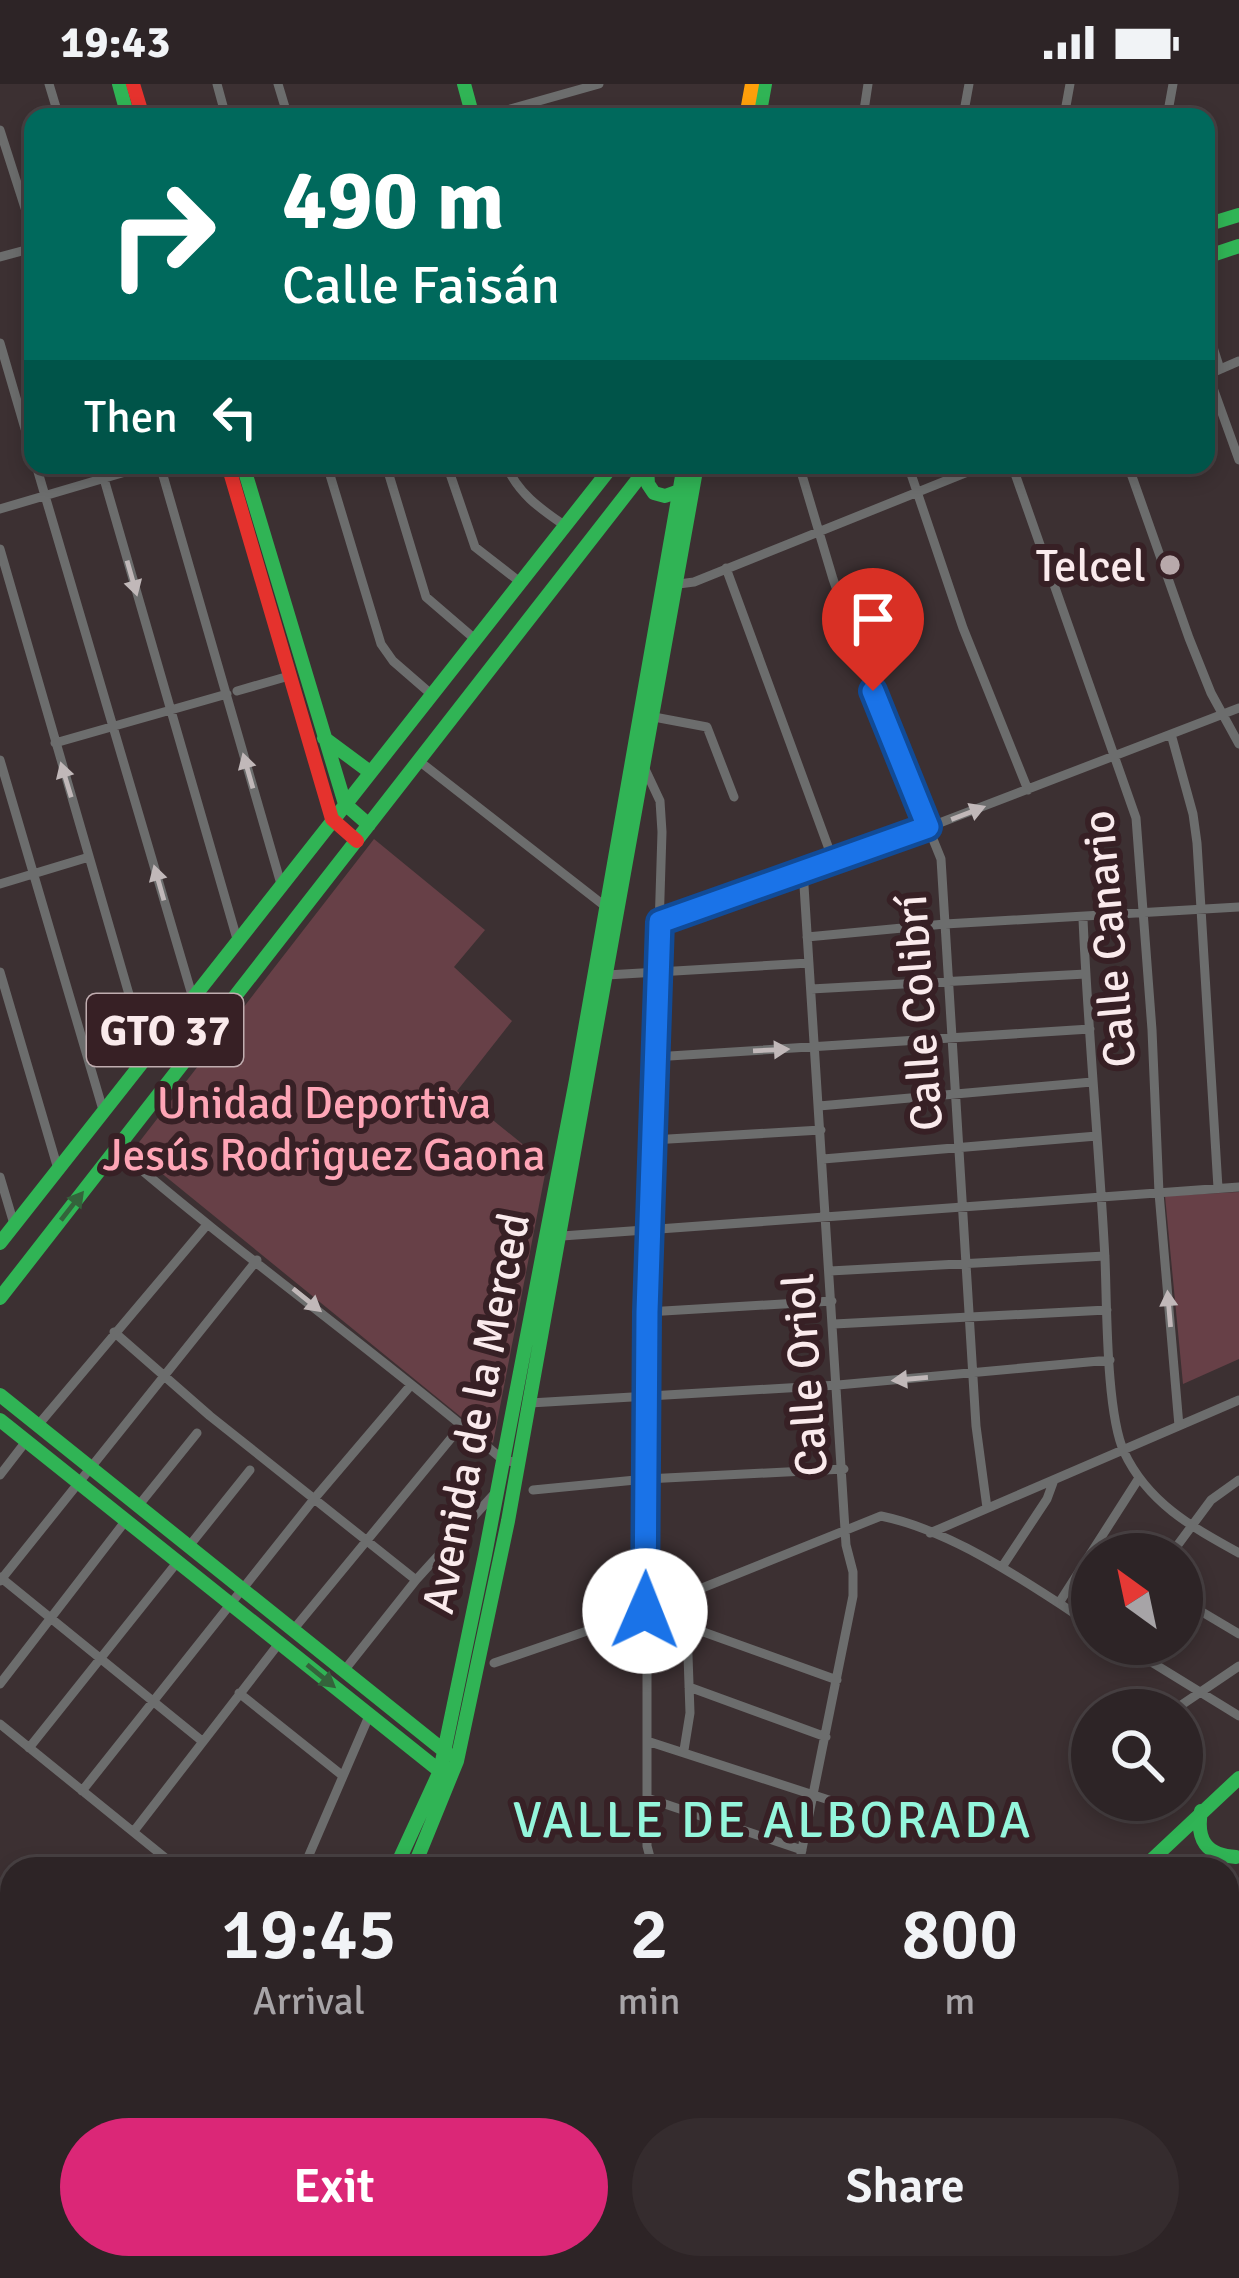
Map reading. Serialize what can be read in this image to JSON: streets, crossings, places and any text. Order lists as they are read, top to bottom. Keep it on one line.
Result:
{"streets":{"street":["Calle Canario","Calle Colibrí","GTO 37","Calle Oriol","Avenida de la Merced"]},"districts":["VALLE DE ALBORADA"],"parks":["Unidad Deportiva Jesús Rodriguez Gaona"],"places":["Telcel"],"north":"top left","page":{"status":"19:43","turn":["490 m","Calle Faisán"],"then":"Then","eta":["19:45","Arrival","2","min","800","m"],"buttons":["Exit","Share"]}}
